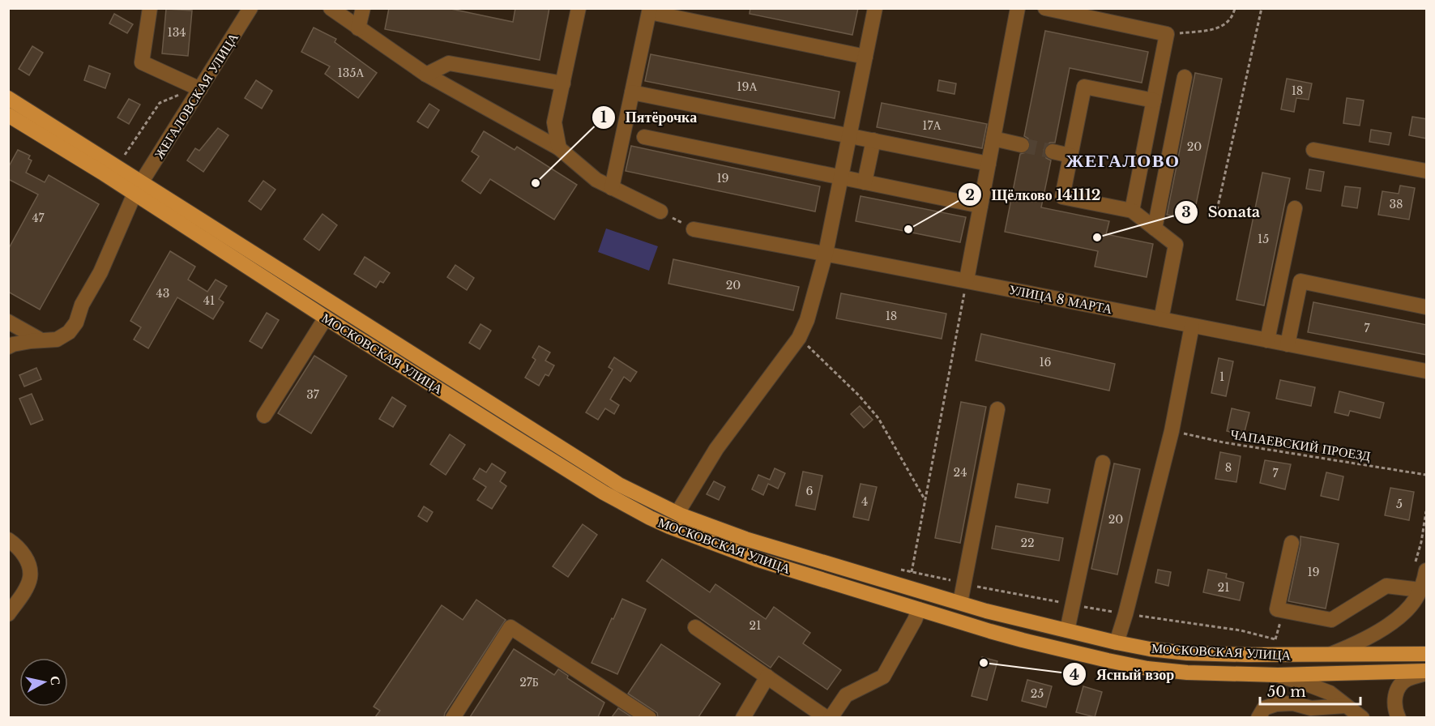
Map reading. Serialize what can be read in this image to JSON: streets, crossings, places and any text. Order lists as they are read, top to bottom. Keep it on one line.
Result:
{"streets":{"main road":["МОСКОВСКАЯ УЛИЦА"],"street":["ЖЕГАЛОВСКАЯ УЛИЦА","УЛИЦА 8 МАРТА"],"path":["ЧАПАЕВСКИЙ ПРОЕЗД"]},"crossings":[["ЖЕГАЛОВСКАЯ УЛИЦА","МОСКОВСКАЯ УЛИЦА"]],"districts":["ЖЕГАЛОВО"],"places":["Пятёрочка","Щёлково 141112","Sonata","Ясный взор"],"house_numbers":["134","135А","19А","18","17А","20","19","38","47","15","20","43","41","18","7","16","1","37","8","24","7","6","4","5","20","22","19","21","21","27Б","25"],"scale_bar":"50 m","north":"right"}
